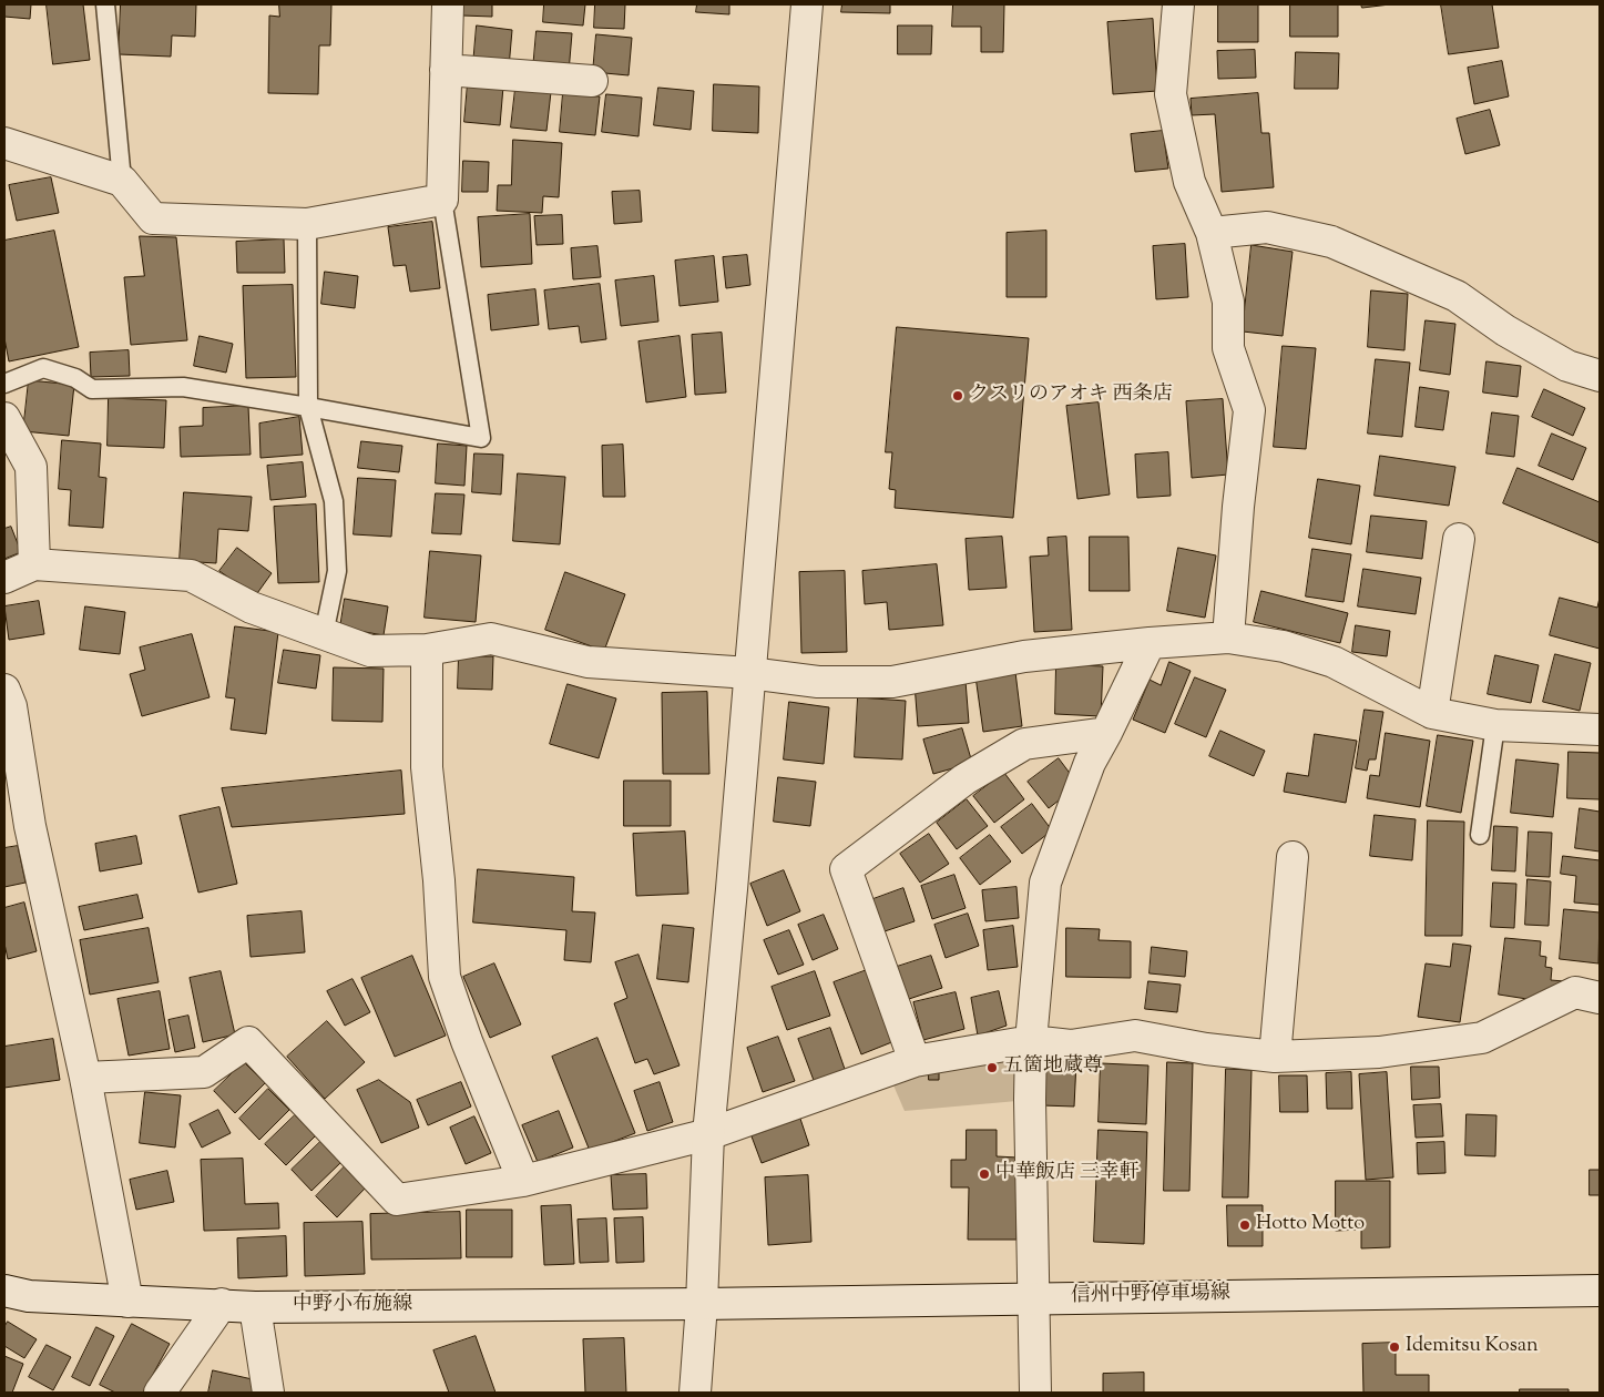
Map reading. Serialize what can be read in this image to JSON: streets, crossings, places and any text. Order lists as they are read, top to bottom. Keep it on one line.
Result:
{"streets":{"street":["信州中野停車場線","中野小布施線"]},"crossings":[["信州中野停車場線","中野小布施線"]],"places":["クスリのアオキ 西条店","五箇地蔵尊","中華飯店 三幸軒","Hotto Motto","Idemitsu Kosan"]}
